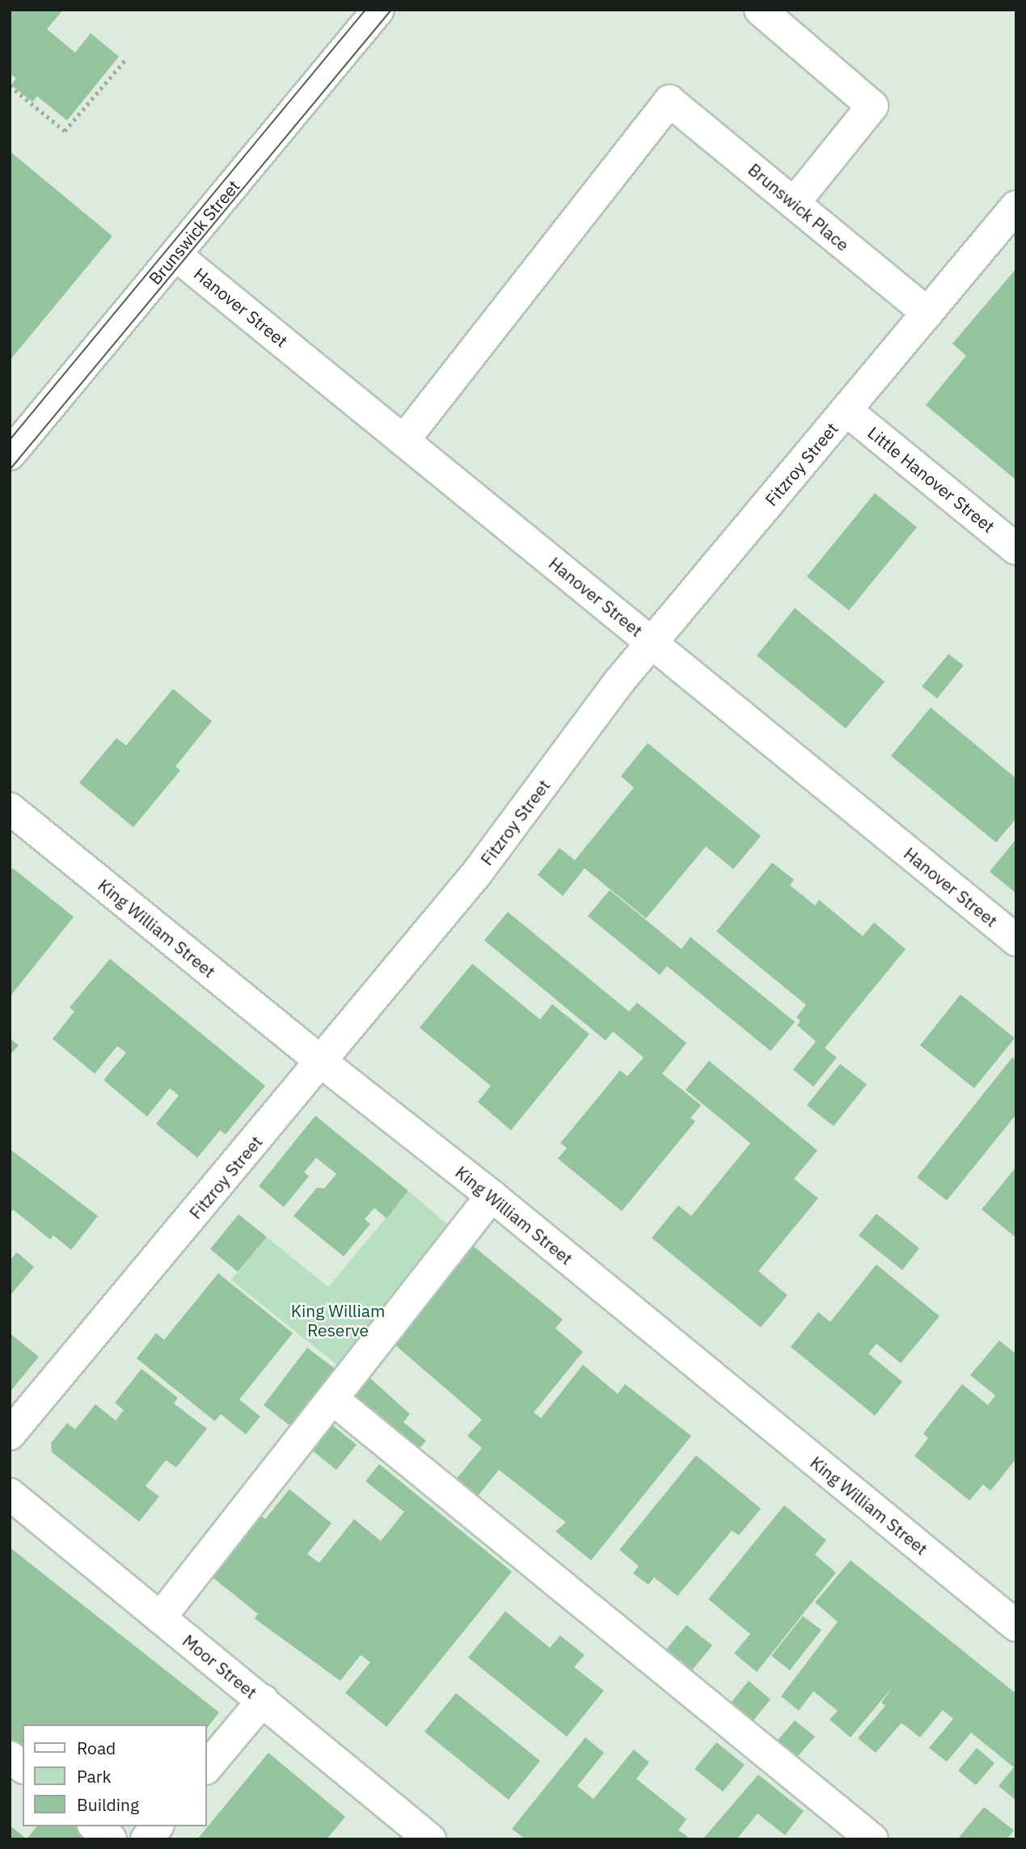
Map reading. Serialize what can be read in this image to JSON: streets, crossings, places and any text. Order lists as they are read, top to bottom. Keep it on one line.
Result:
{"streets":{"street":["Brunswick Place","Brunswick Street","Hanover Street","Fitzroy Street","Little Hanover Street","King William Street","Moor Street"]},"crossings":[["Brunswick Place","Hanover Street"],["Brunswick Place","Fitzroy Street"],["Brunswick Street","Hanover Street"],["Hanover Street","Fitzroy Street"],["Fitzroy Street","Little Hanover Street"],["Fitzroy Street","King William Street"]],"parks":["King William Reserve"],"legend":["Road","Park","Building"]}
